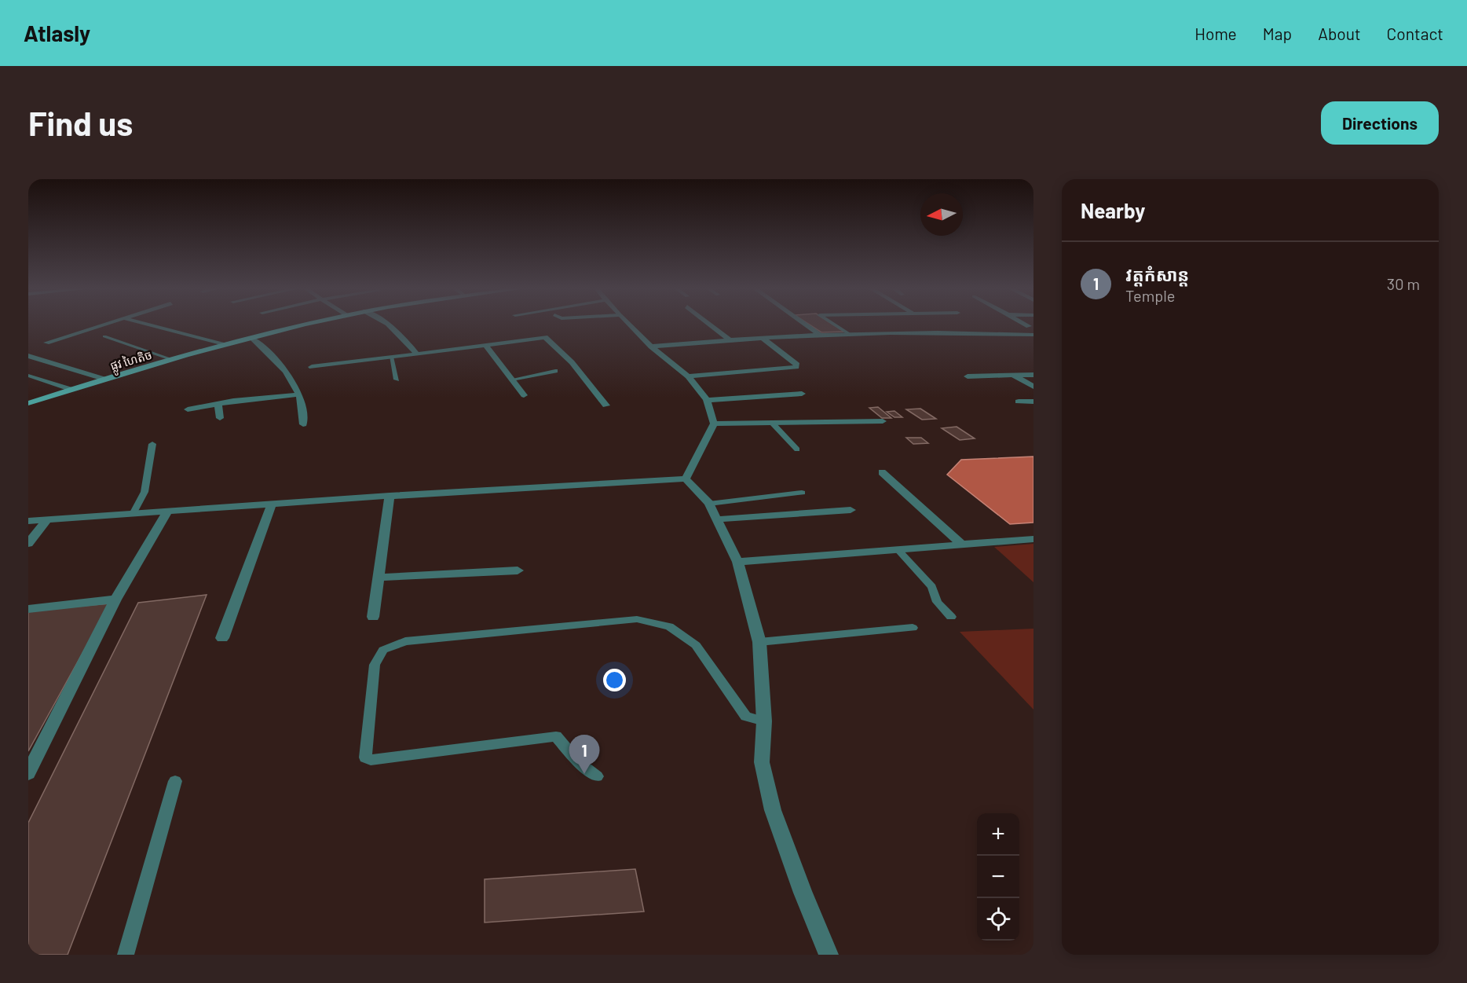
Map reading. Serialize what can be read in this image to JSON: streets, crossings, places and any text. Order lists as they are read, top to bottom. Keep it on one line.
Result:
{"streets":{"street":["ផ្លូវ ហៃតិច"]},"north":"left","page":{"header":"Atlasly","nav":["Home","Map","About","Contact"],"buttons":"Directions","title":"Find us","heading":"Nearby","list":[{"mark":"1","name":"វត្តកំសាន្ត","note":"Temple","value":"30 m"}],"pins":"1","map_buttons":["+","−"]}}
